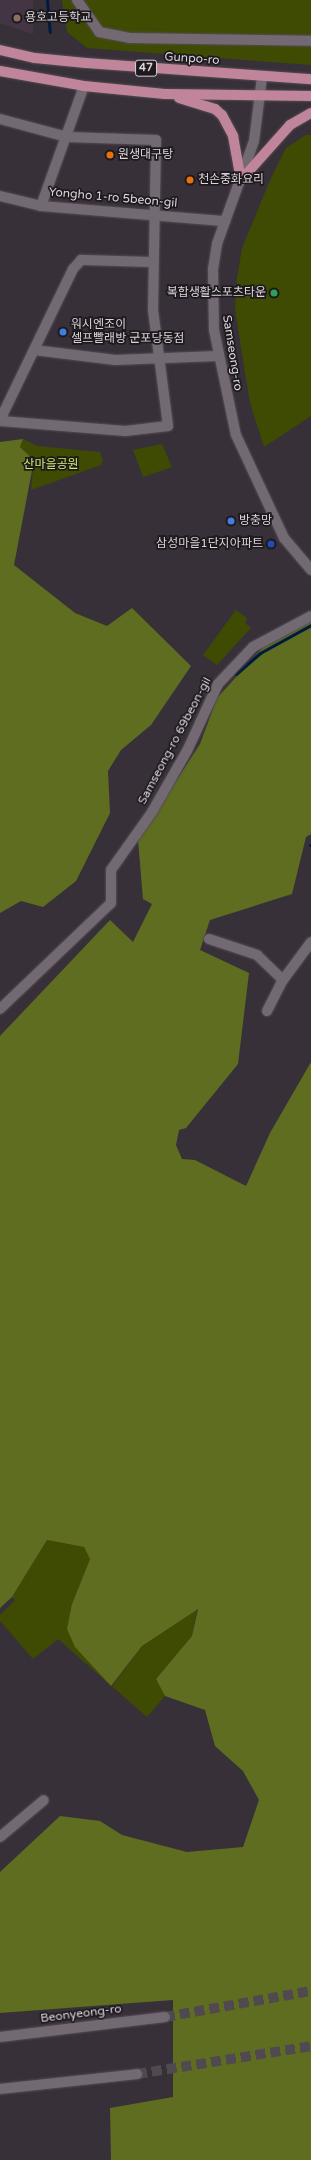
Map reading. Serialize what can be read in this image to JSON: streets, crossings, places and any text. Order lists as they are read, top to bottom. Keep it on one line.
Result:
{"streets":{"main road":["Gunpo-ro","47"],"street":["Yongho 1-ro 5beon-gil","Samseong-ro","Samseong-ro 69beon-gil","Beonyeong-ro"]},"crossings":[["Gunpo-ro","Samseong-ro"],["47","Samseong-ro"],["Yongho 1-ro 5beon-gil","Samseong-ro"]],"parks":["산마을공원"],"places":["용호고등학교","원생대구탕","천손중화요리","복합생활스포츠타운","워시엔조이 셀프빨래방 군포당동점","방충망","삼성마을1단지아파트"]}
